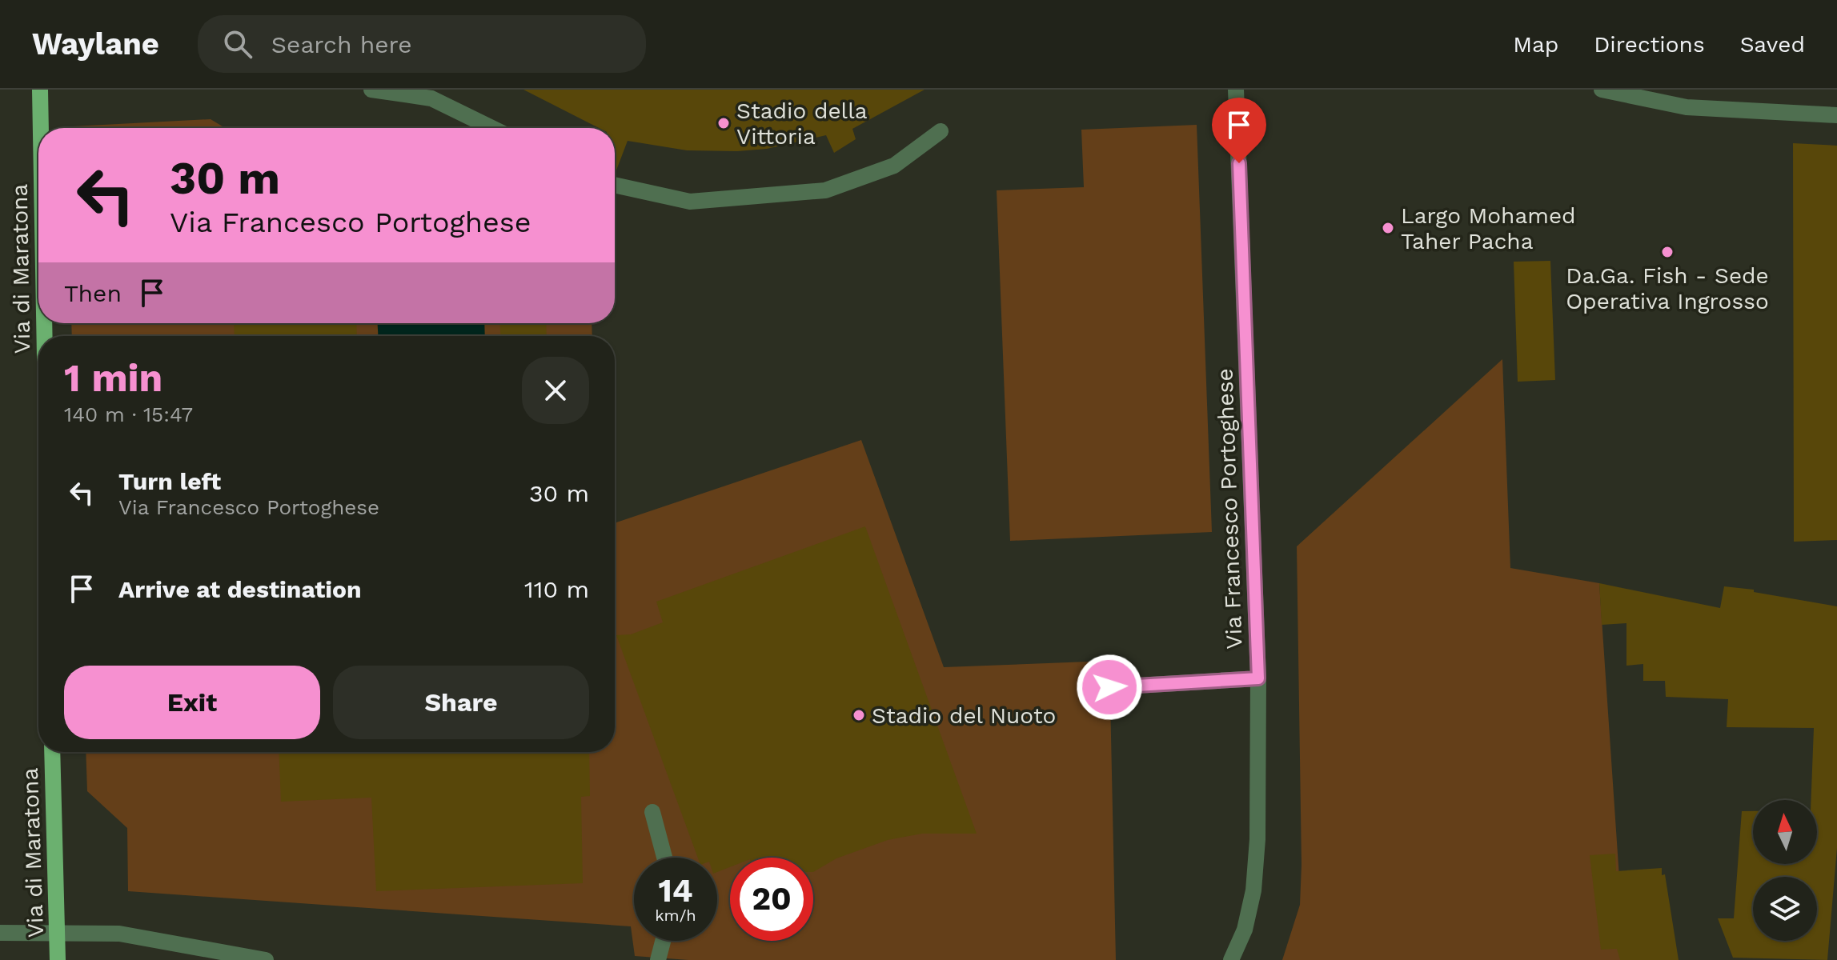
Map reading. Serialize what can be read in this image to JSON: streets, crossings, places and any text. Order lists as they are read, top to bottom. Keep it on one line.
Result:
{"streets":{"main road":["Via di Maratona"],"street":["Via Francesco Portoghese"]},"places":["Stadio della Vittoria","Largo Mohamed Taher Pacha","Da.Ga. Fish - Sede Operativa Ingrosso","Stadio del Nuoto"],"north":"top","page":{"header":"Waylane","search":"Search here","nav":["Map","Directions","Saved"],"turn":["30 m","Via Francesco Portoghese"],"then":"Then","heading":["1 min","140 m · 15:47"],"list":[{"name":"Turn left","note":"Via Francesco Portoghese","value":"30 m"},{"name":"Arrive at destination","value":"110 m"}],"buttons":["Exit","Share"],"speed":"14 km/h","limit":"20"}}
